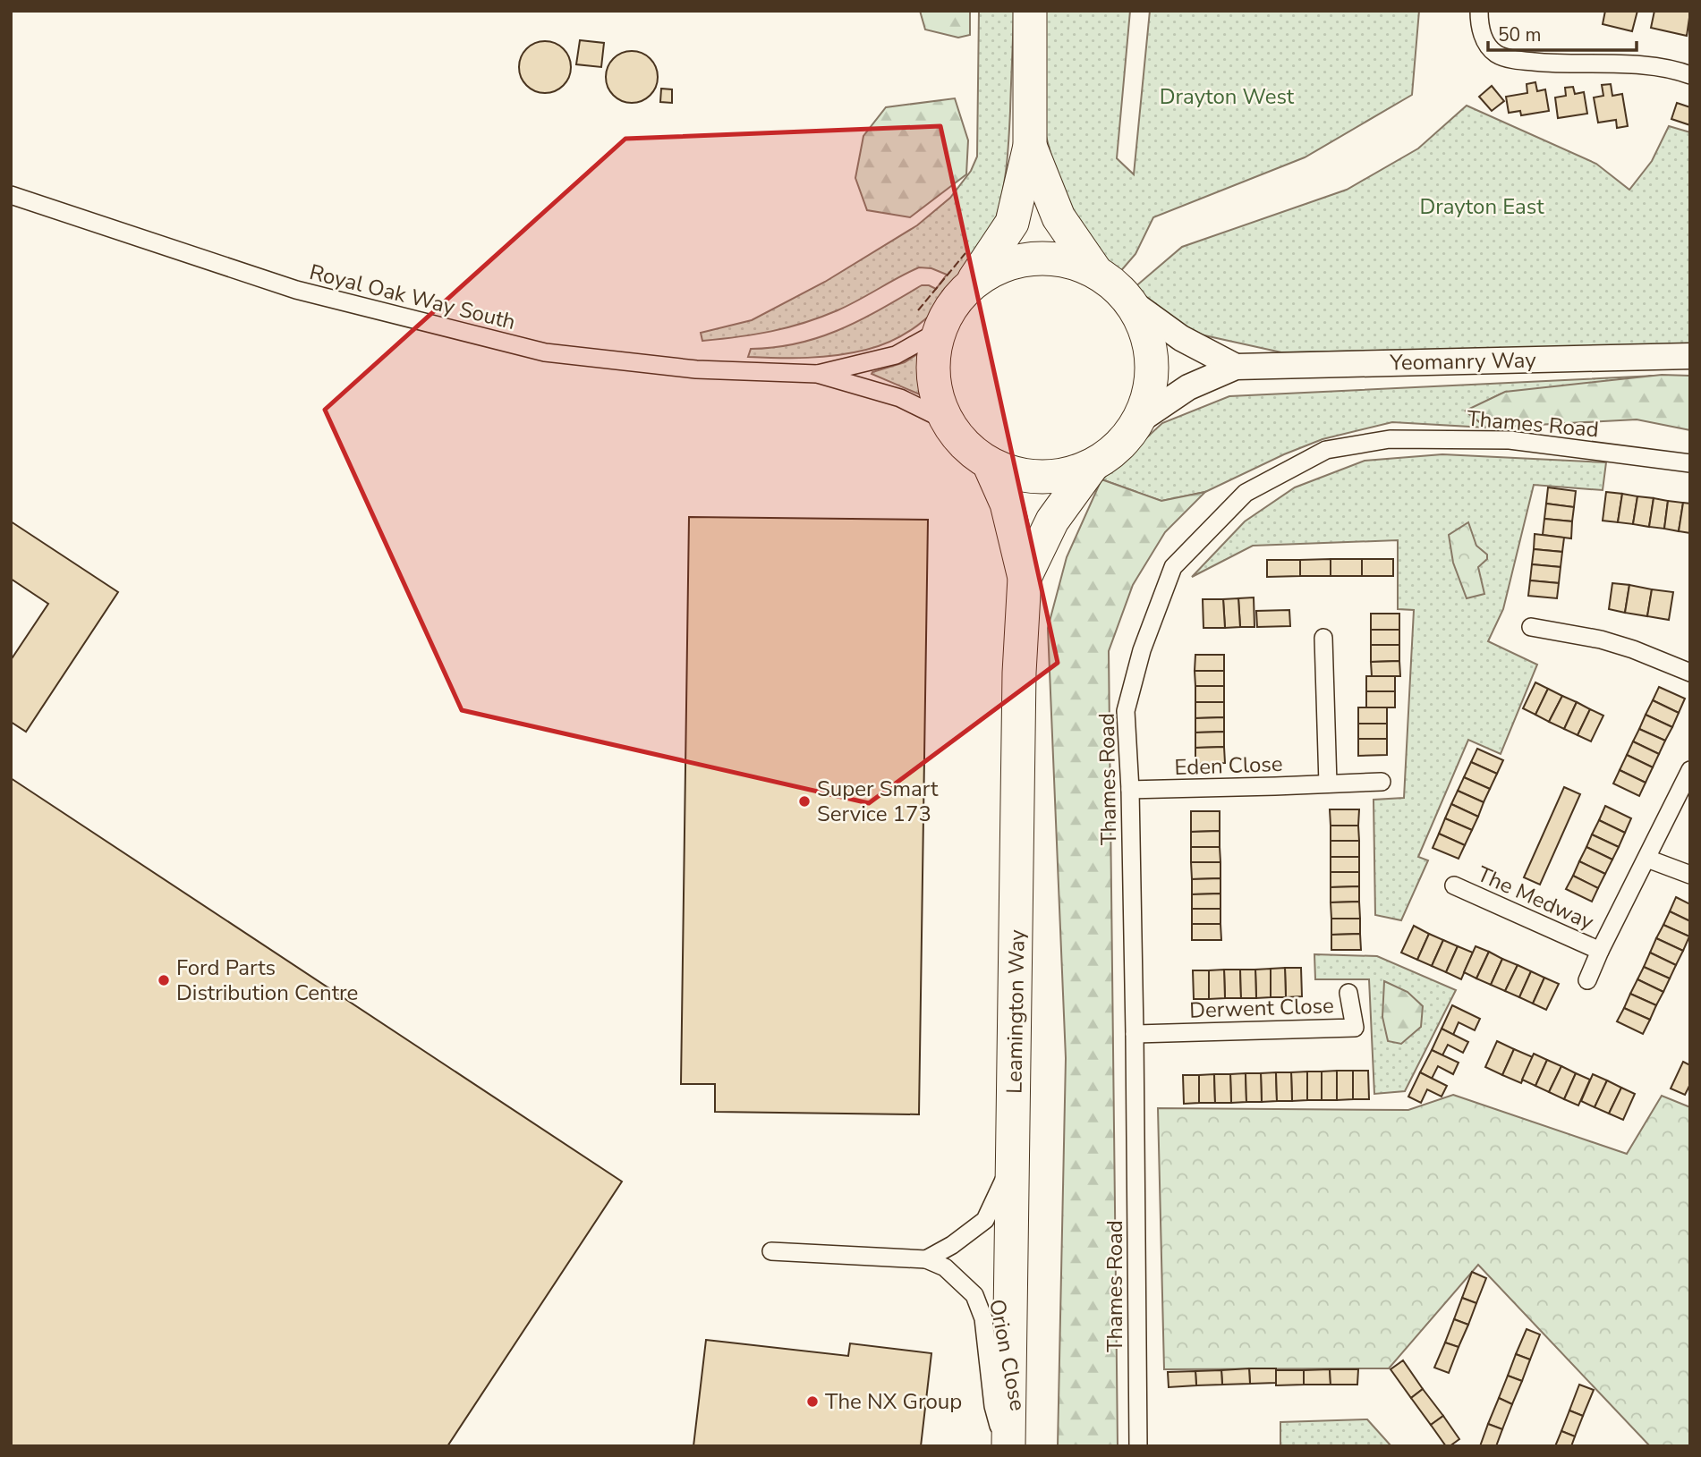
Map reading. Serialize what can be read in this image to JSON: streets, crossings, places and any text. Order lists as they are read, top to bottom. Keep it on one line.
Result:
{"streets":{"highway":["Leamington Way"],"street":["Royal Oak Way South","Yeomanry Way","Thames Road","Eden Close","The Medway","Derwent Close","Orion Close"]},"crossings":[["Royal Oak Way South","Yeomanry Way"],["Royal Oak Way South","Leamington Way"],["Yeomanry Way","Leamington Way"],["Thames Road","Eden Close"],["Thames Road","Derwent Close"],["Leamington Way","Orion Close"]],"parks":["Drayton West","Drayton East"],"places":["Super Smart Service 173","Ford Parts Distribution Centre","The NX Group"],"scale_bar":"50 m"}
